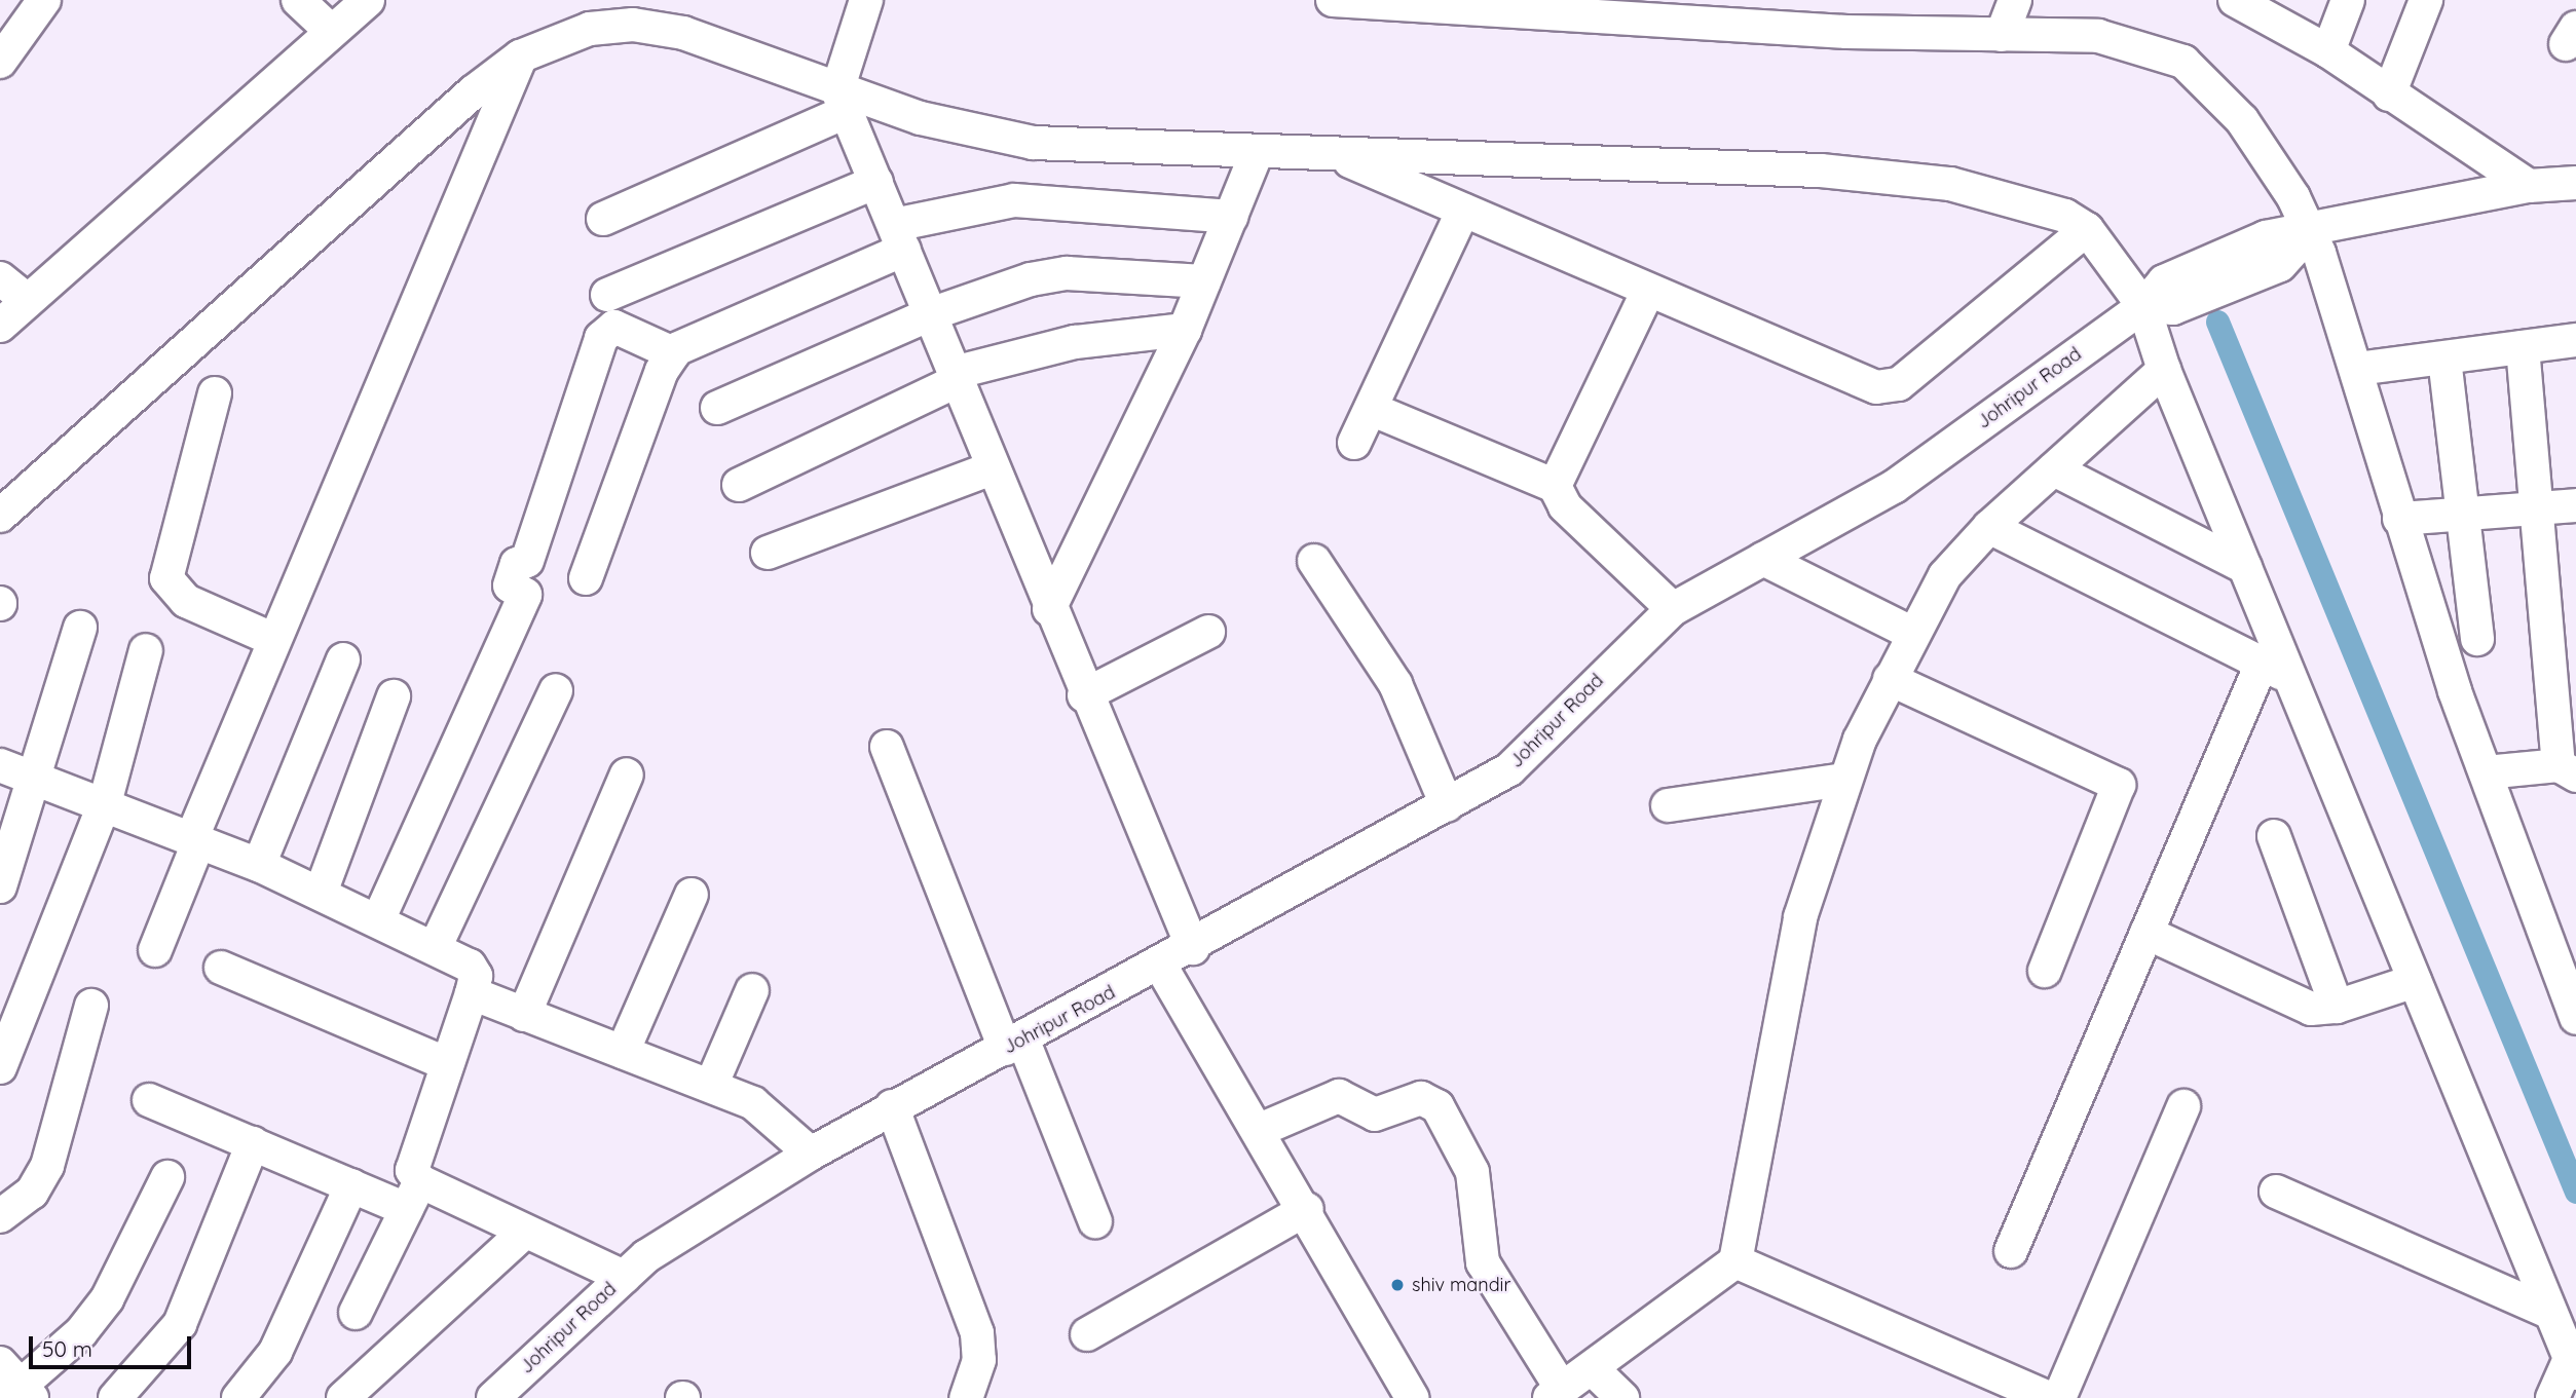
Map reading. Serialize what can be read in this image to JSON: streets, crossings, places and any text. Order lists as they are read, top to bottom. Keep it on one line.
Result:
{"streets":{"street":["Johripur Road"]},"places":["shiv mandir"],"scale_bar":"50 m"}
